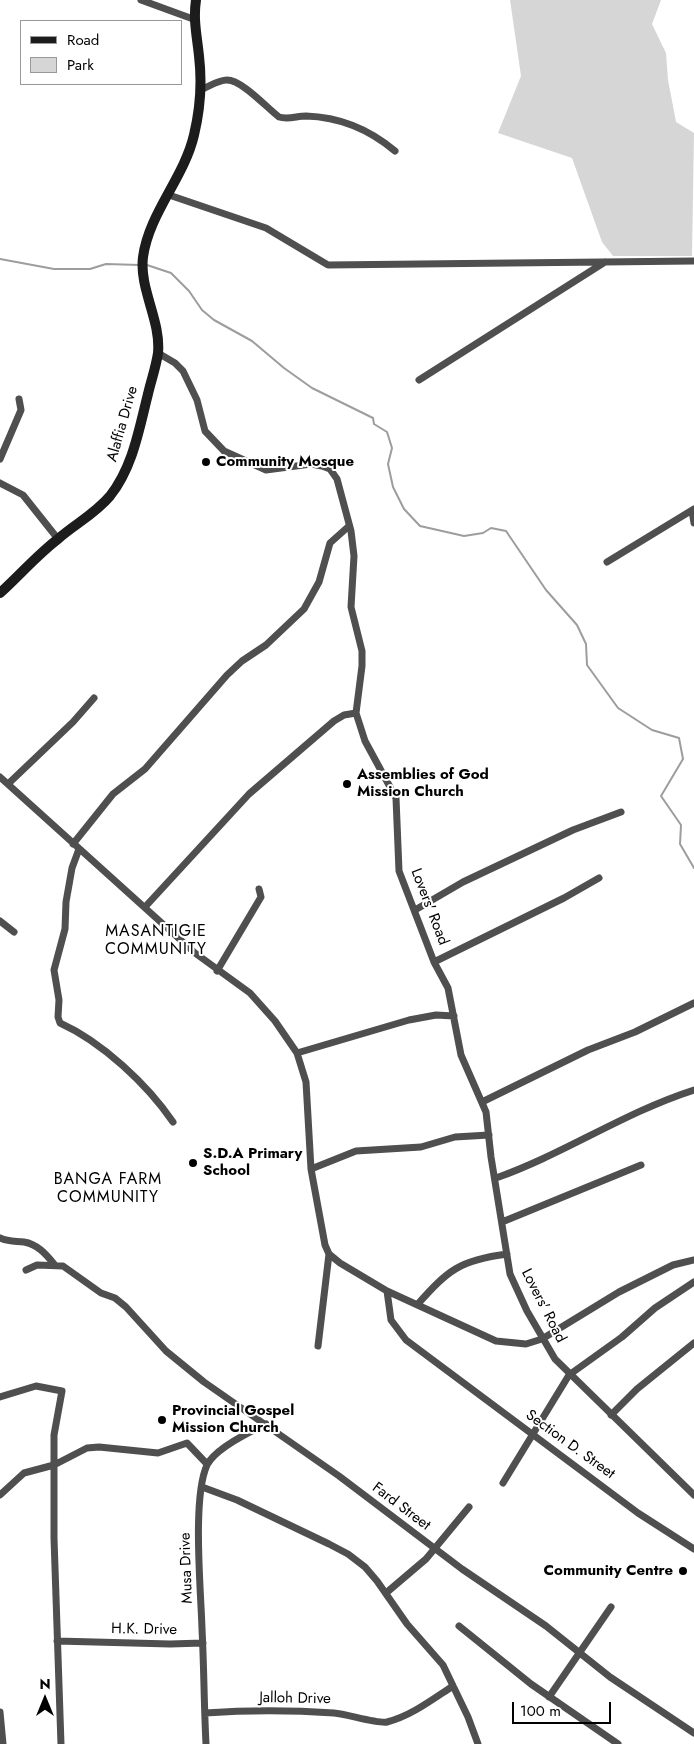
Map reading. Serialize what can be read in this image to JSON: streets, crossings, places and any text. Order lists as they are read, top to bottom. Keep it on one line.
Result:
{"streets":{"street":["Alaffia Drive","Lovers' Road","Section D. Street","Fard Street","Musa Drive","H.K. Drive","Jalloh Drive"]},"crossings":[["Alaffia Drive","Lovers' Road"],["Musa Drive","H.K. Drive"],["Musa Drive","Jalloh Drive"]],"districts":["MASANTIGIE COMMUNITY","BANGA FARM COMMUNITY"],"places":["Community Mosque","Assemblies of God Mission Church","S.D.A Primary School","Provincial Gospel Mission Church","Community Centre"],"legend":["Road","Park"],"scale_bar":"100 m","north":"top"}
